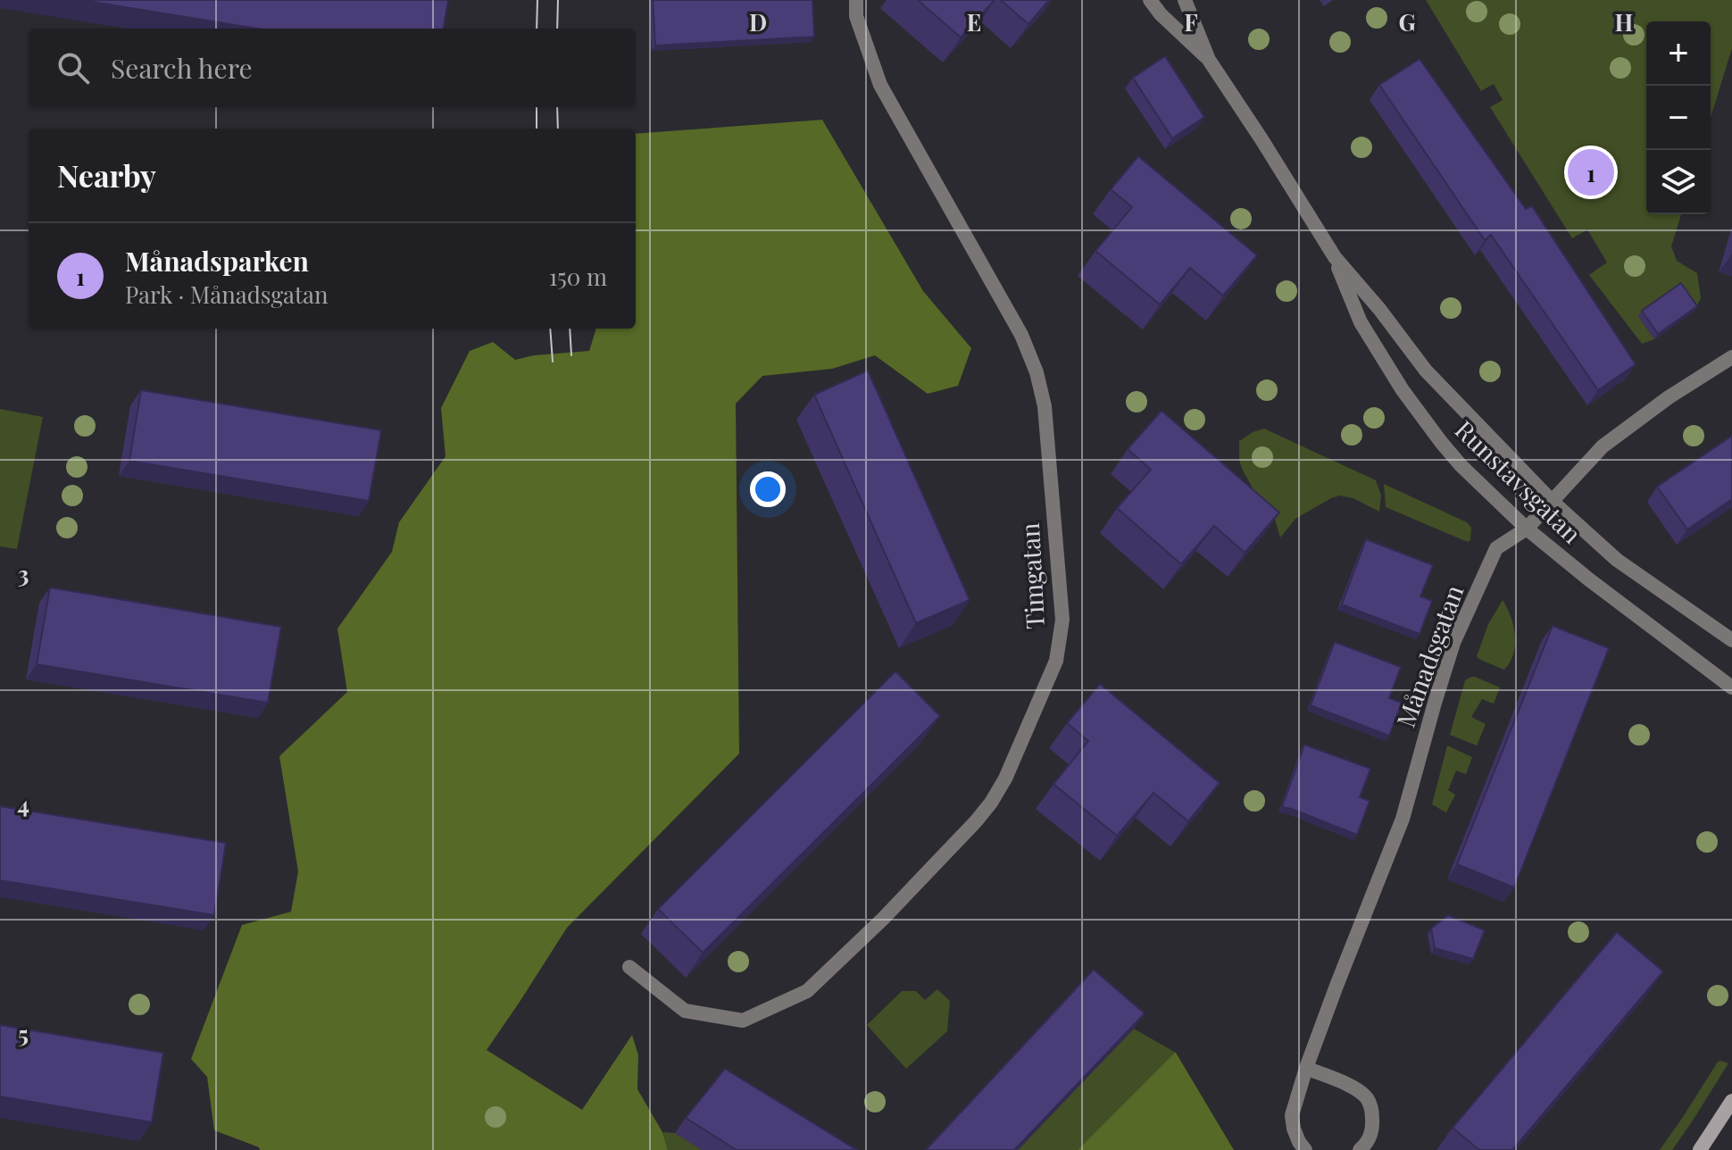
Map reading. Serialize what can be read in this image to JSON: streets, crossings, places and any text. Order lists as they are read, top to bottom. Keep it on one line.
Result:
{"streets":{"street":["Runstavsgatan","Timgatan","Månadsgatan"]},"crossings":[["Runstavsgatan","Månadsgatan"]],"page":{"map_buttons":["+","−"],"search":"Search here","heading":"Nearby","pins":"1","list":[{"mark":"1","name":"Månadsparken","note":"Park · Månadsgatan","value":"150 m"}]},"grid":{"columns":["D","E","F","G","H"],"rows":["3","4","5"]}}
